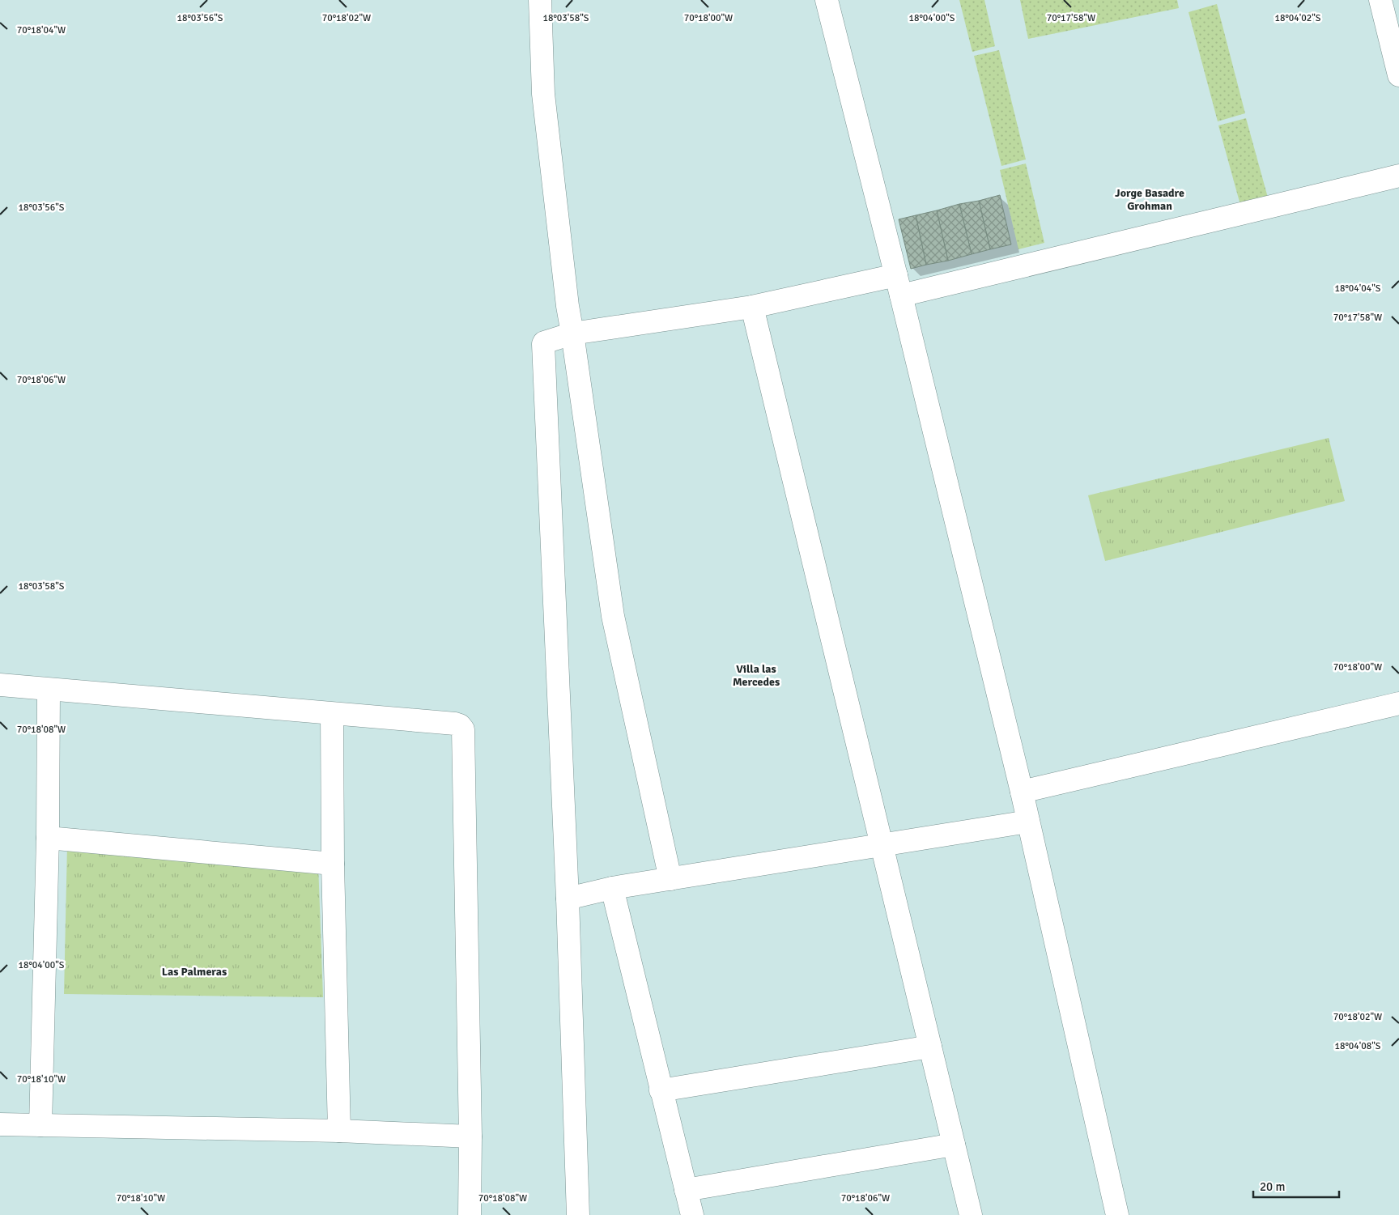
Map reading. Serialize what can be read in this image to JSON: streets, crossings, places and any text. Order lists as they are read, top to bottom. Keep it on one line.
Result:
{"districts":["Jorge Basadre Grohman","Villa las Mercedes","Las Palmeras"],"scale_bar":"20 m","coordinates":["70°18'02\"W","70°18'00\"W","70°17'58\"W","18°03'56\"S","18°03'58\"S","18°04'00\"S","18°04'02\"S","70°18'04\"W","18°04'04\"S","70°18'06\"W","70°18'08\"W","18°04'08\"S","70°18'10\"W"]}
